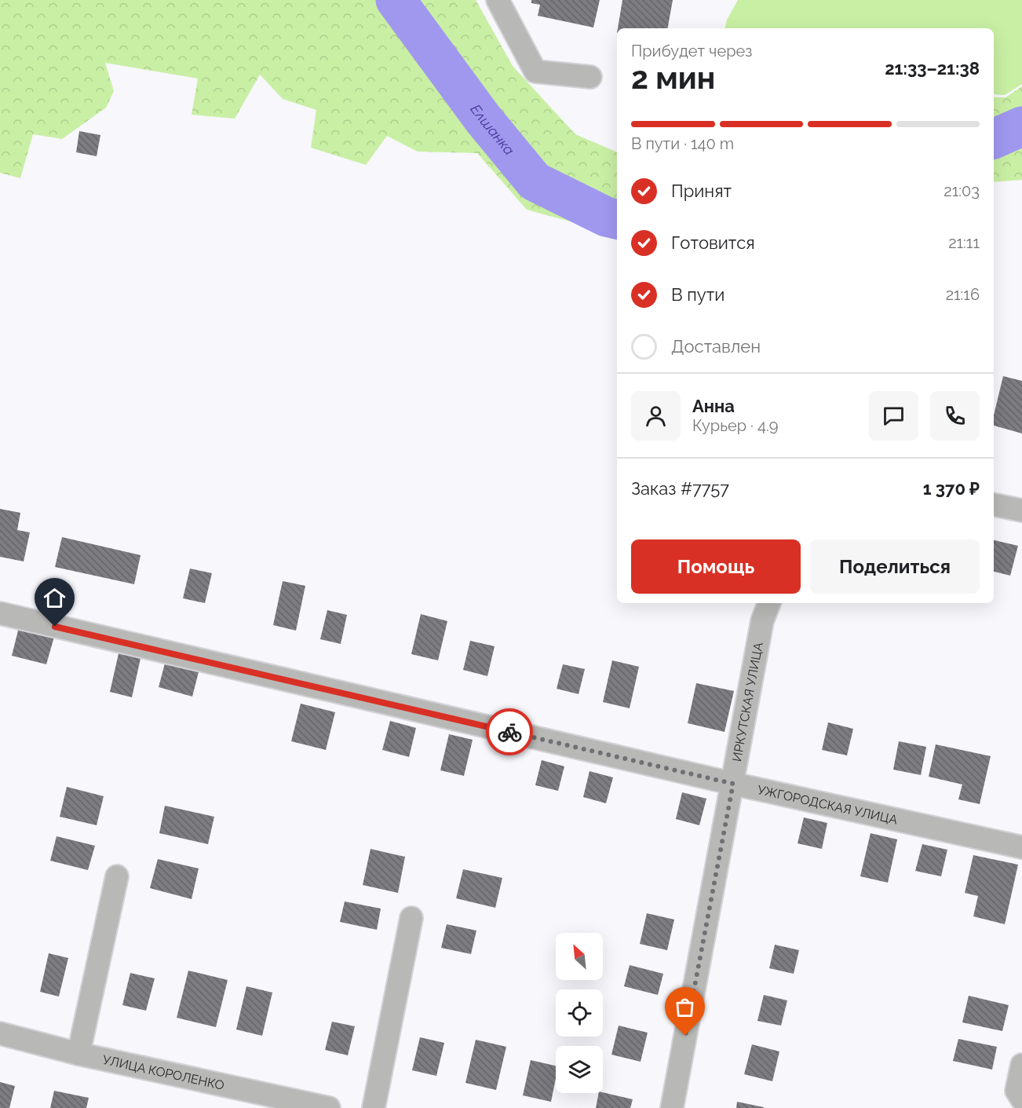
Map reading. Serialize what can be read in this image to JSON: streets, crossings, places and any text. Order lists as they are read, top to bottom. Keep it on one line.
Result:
{"streets":{"street":["ИРКУТСКАЯ УЛИЦА","УЖГОРОДСКАЯ УЛИЦА","УЛИЦА КОРОЛЕНКО"]},"crossings":[["ИРКУТСКАЯ УЛИЦА","УЖГОРОДСКАЯ УЛИЦА"]],"water":["Елшанка"],"north":"top left","page":{"heading":["2 мин","Прибудет через","21:33–21:38"],"panel":["Анна","Курьер · 4.9","Заказ #7757","1 370 ₽"],"bar":"В пути · 140 m","list":[["Принят","21:03"],["Готовится","21:11"],["В пути","21:16"],"Доставлен"],"buttons":["Помощь","Поделиться"]}}
